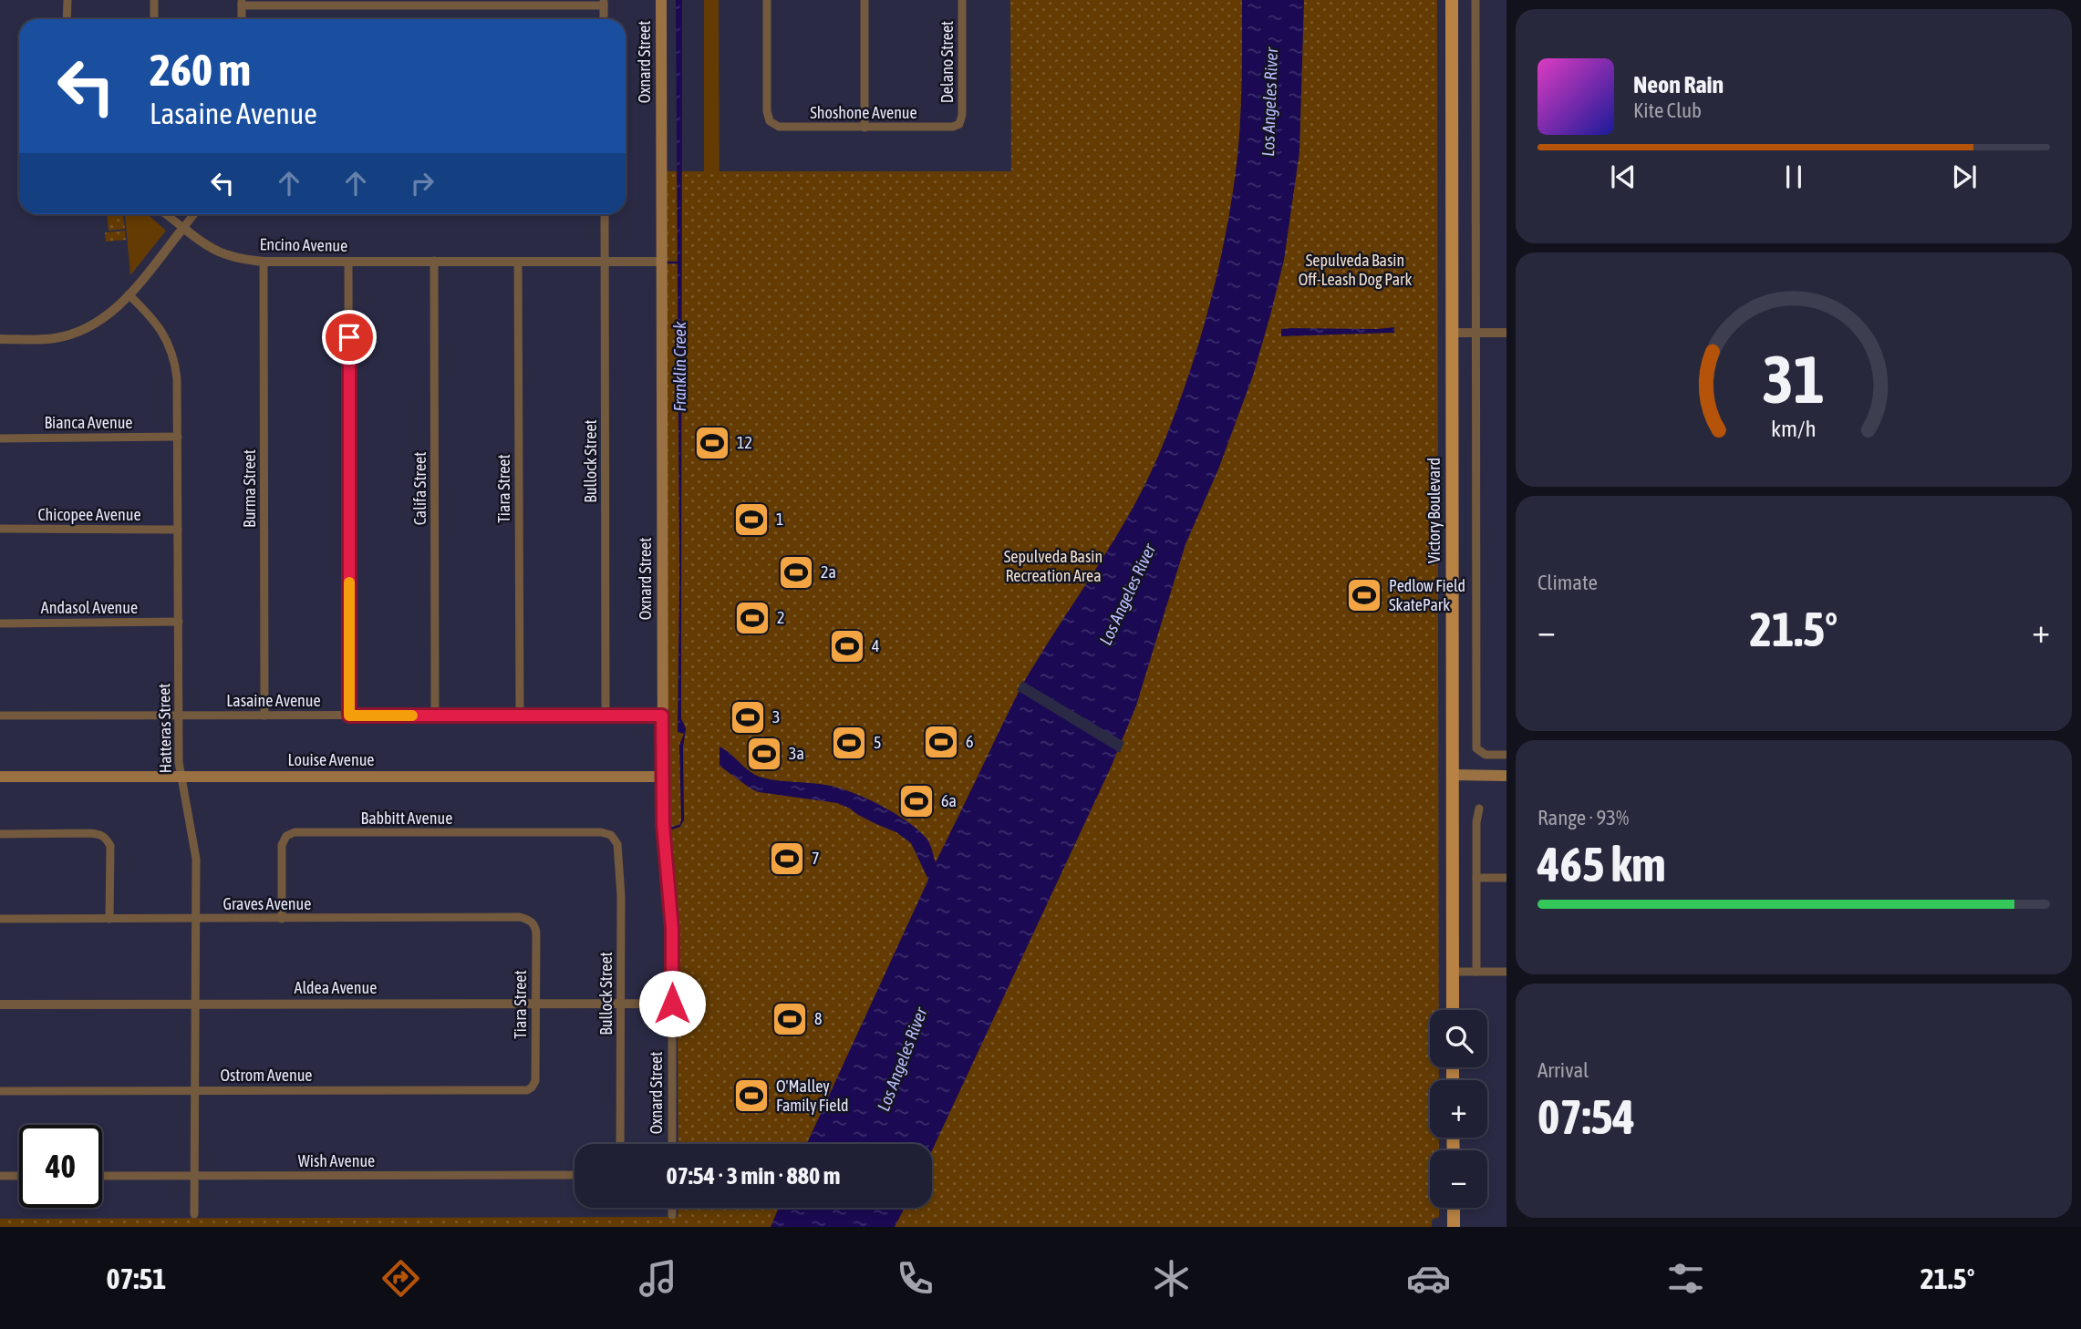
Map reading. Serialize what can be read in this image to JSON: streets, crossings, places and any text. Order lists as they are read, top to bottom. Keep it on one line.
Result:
{"streets":{"main road":["Oxnard Street","Victory Boulevard","Louise Avenue"],"street":["Delano Street","Shoshone Avenue","Encino Avenue","Bianca Avenue","Bullock Street","Burma Street","Califa Street","Tiara Street","Chicopee Avenue","Andasol Avenue","Lasaine Avenue","Hatteras Street","Babbitt Avenue","Graves Avenue","Aldea Avenue","Ostrom Avenue","Wish Avenue"]},"crossings":[["Oxnard Street","Encino Avenue"],["Oxnard Street","Lasaine Avenue"],["Oxnard Street","Louise Avenue"],["Oxnard Street","Aldea Avenue"],["Delano Street","Shoshone Avenue"],["Encino Avenue","Bullock Street"],["Encino Avenue","Burma Street"],["Encino Avenue","Califa Street"],["Encino Avenue","Tiara Street"],["Bianca Avenue","Hatteras Street"],["Bullock Street","Lasaine Avenue"],["Bullock Street","Babbitt Avenue"],["Bullock Street","Aldea Avenue"],["Burma Street","Lasaine Avenue"],["Califa Street","Lasaine Avenue"],["Tiara Street","Lasaine Avenue"],["Tiara Street","Graves Avenue"],["Tiara Street","Aldea Avenue"],["Tiara Street","Ostrom Avenue"],["Chicopee Avenue","Hatteras Street"],["Andasol Avenue","Hatteras Street"],["Lasaine Avenue","Hatteras Street"],["Hatteras Street","Louise Avenue"],["Hatteras Street","Graves Avenue"],["Hatteras Street","Aldea Avenue"],["Hatteras Street","Ostrom Avenue"],["Hatteras Street","Wish Avenue"],["Babbitt Avenue","Graves Avenue"]],"water":["Los Angeles River","Franklin Creek"],"parks":["Sepulveda Basin Off-Leash Dog Park","Sepulveda Basin Recreation Area"],"places":{"sports":["12","1","2a","Pedlow Field SkatePark","2","4","3","6","5","3a","6a","7","8","O'Malley Family Field"]},"page":{"turn":["260 m","Lasaine Avenue"],"song":["Neon Rain","Kite Club"],"tile":["Climate",["Range · 93%","465 km"],["Arrival","07:54"]],"heat":["−","21.5°","+"],"map_buttons":["+","−"],"limit":"40","trip":"07:54 · 3 min · 880 m","tabs":["07:51","21.5°"],"gauge":["31","km/h"]}}
